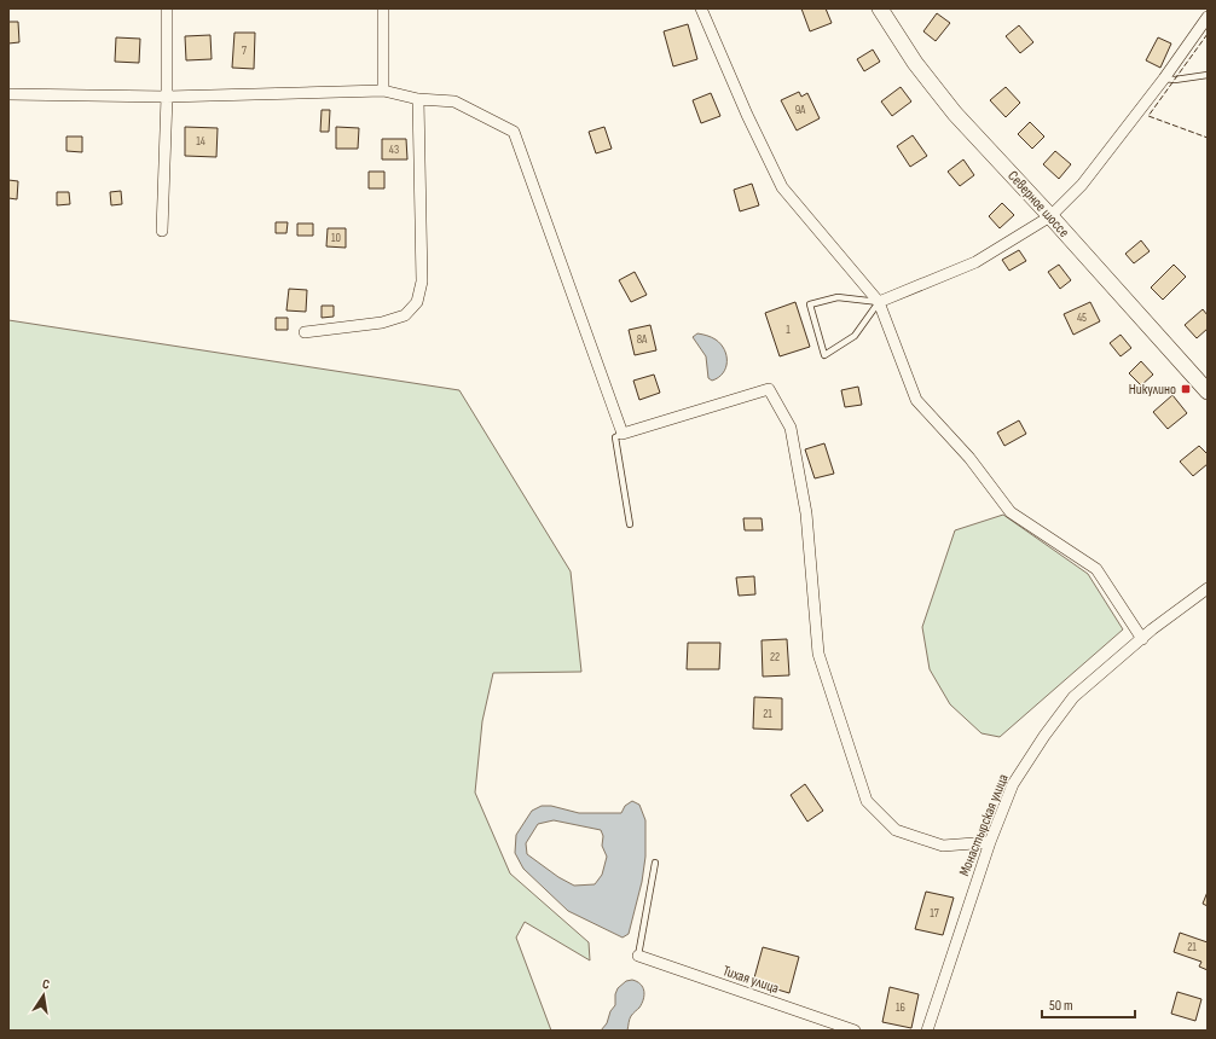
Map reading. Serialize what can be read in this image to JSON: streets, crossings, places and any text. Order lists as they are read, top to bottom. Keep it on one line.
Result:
{"streets":{"main road":["Северное шоссе"],"street":["Монастырская улица","Тихая улица"]},"places":{"transit":["Никулино"]},"house_numbers":["7","9А","14","43","10","45","1","8А","22","21","17","21","16"],"scale_bar":"50 m","north":"top"}
